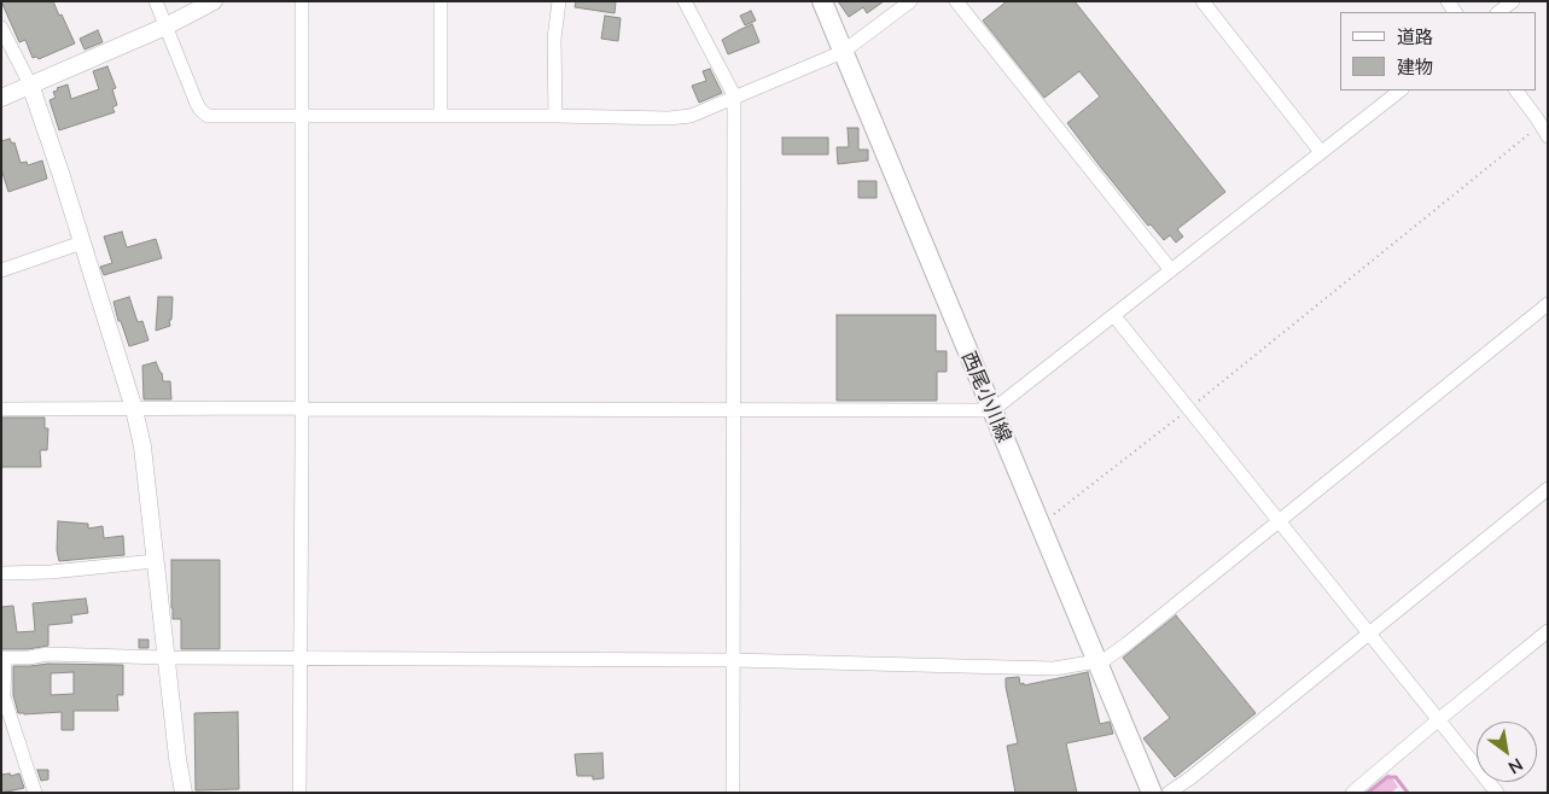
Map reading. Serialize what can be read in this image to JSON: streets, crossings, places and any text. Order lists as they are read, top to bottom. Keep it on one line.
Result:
{"streets":{"main road":["西尾小川線"]},"legend":["道路","建物"],"north":"bottom right"}
